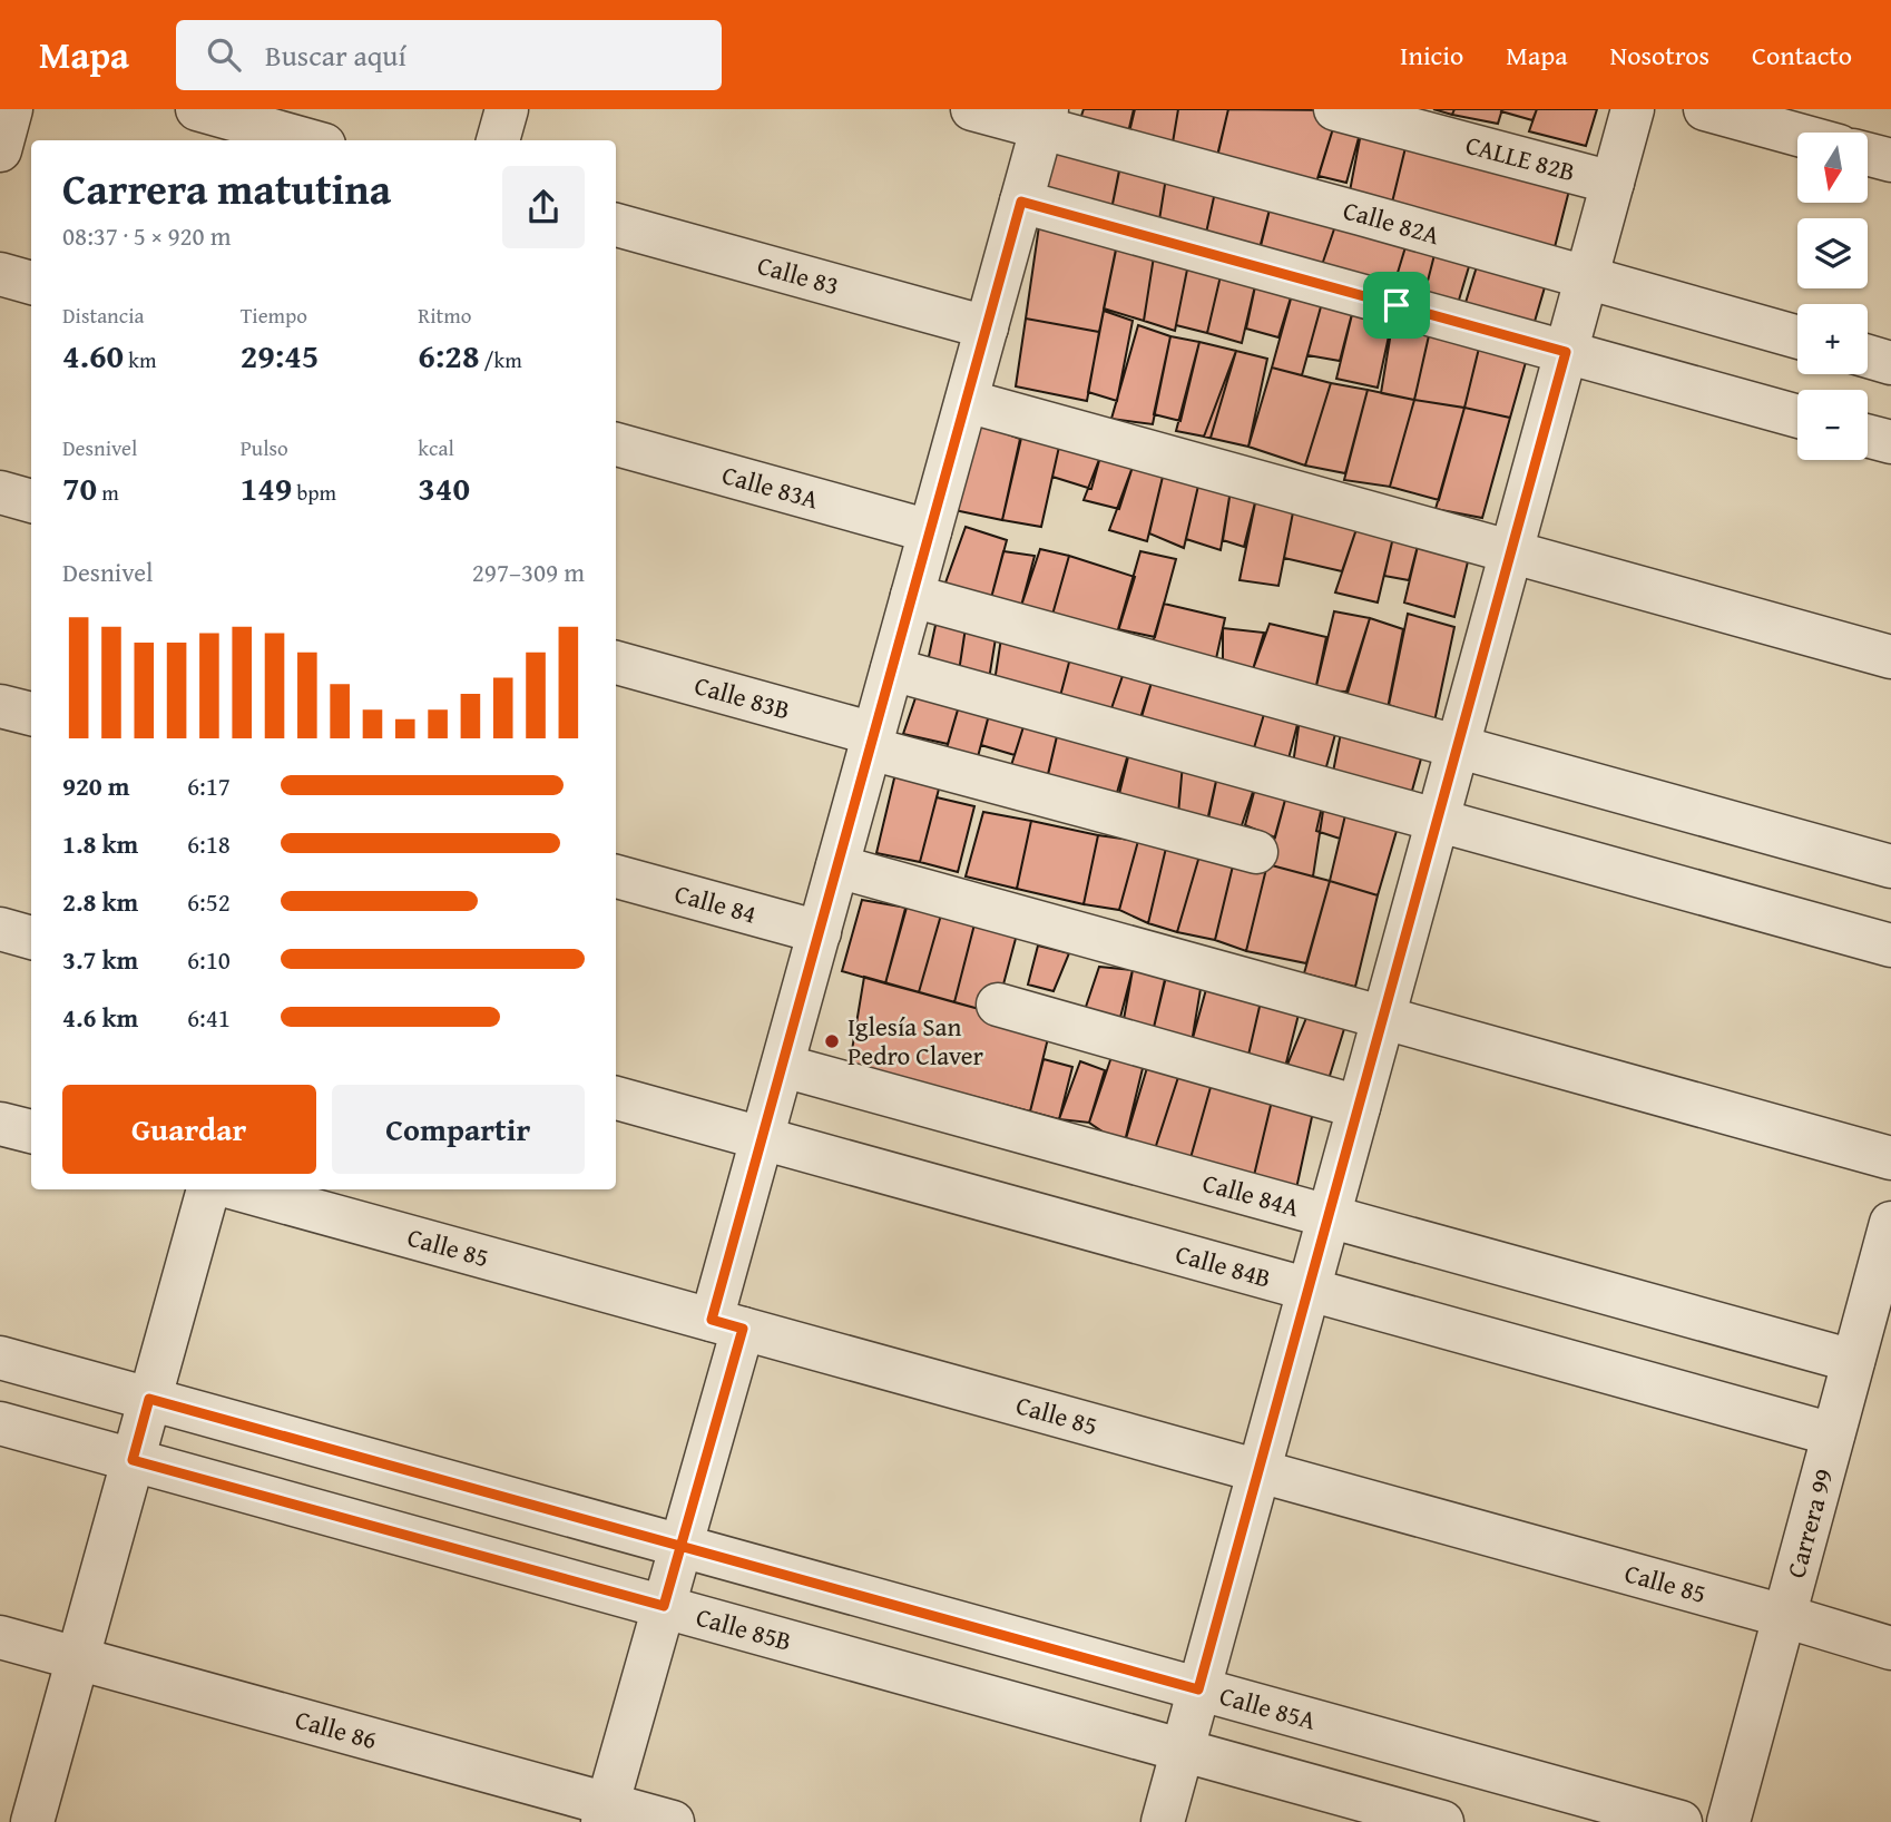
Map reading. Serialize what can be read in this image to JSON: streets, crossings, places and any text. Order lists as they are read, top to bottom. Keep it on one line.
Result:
{"streets":{"street":["CALLE 82B","Calle 82A","Calle 83","Calle 83A","Calle 83B","Calle 84","Calle 84A","Calle 85","Calle 84B","Carrera 99","Calle 85B","Calle 85A","Calle 86"]},"crossings":[["Calle 84A","Carrera 99"],["Calle 85","Carrera 99"],["Calle 84B","Carrera 99"]],"places":["Iglesía San Pedro Claver"],"north":"bottom","page":{"header":"Mapa","search":"Buscar aquí","nav":["Inicio","Mapa","Nosotros","Contacto"],"map_buttons":["+","−"],"heading":["Carrera matutina","08:37 · 5 × 920 m"],"stats":[["Distancia","4.60 km"],["Tiempo","29:45"],["Ritmo","6:28 /km"],["Desnivel","70 m"],["Pulso","149 bpm"],["kcal","340"]],"chart":["Desnivel","297–309 m"],"list":[{"name":"920 m","note":"6:17"},{"name":"1.8 km","note":"6:18"},{"name":"2.8 km","note":"6:52"},{"name":"3.7 km","note":"6:10"},{"name":"4.6 km","note":"6:41"}],"buttons":["Guardar","Compartir"]}}
